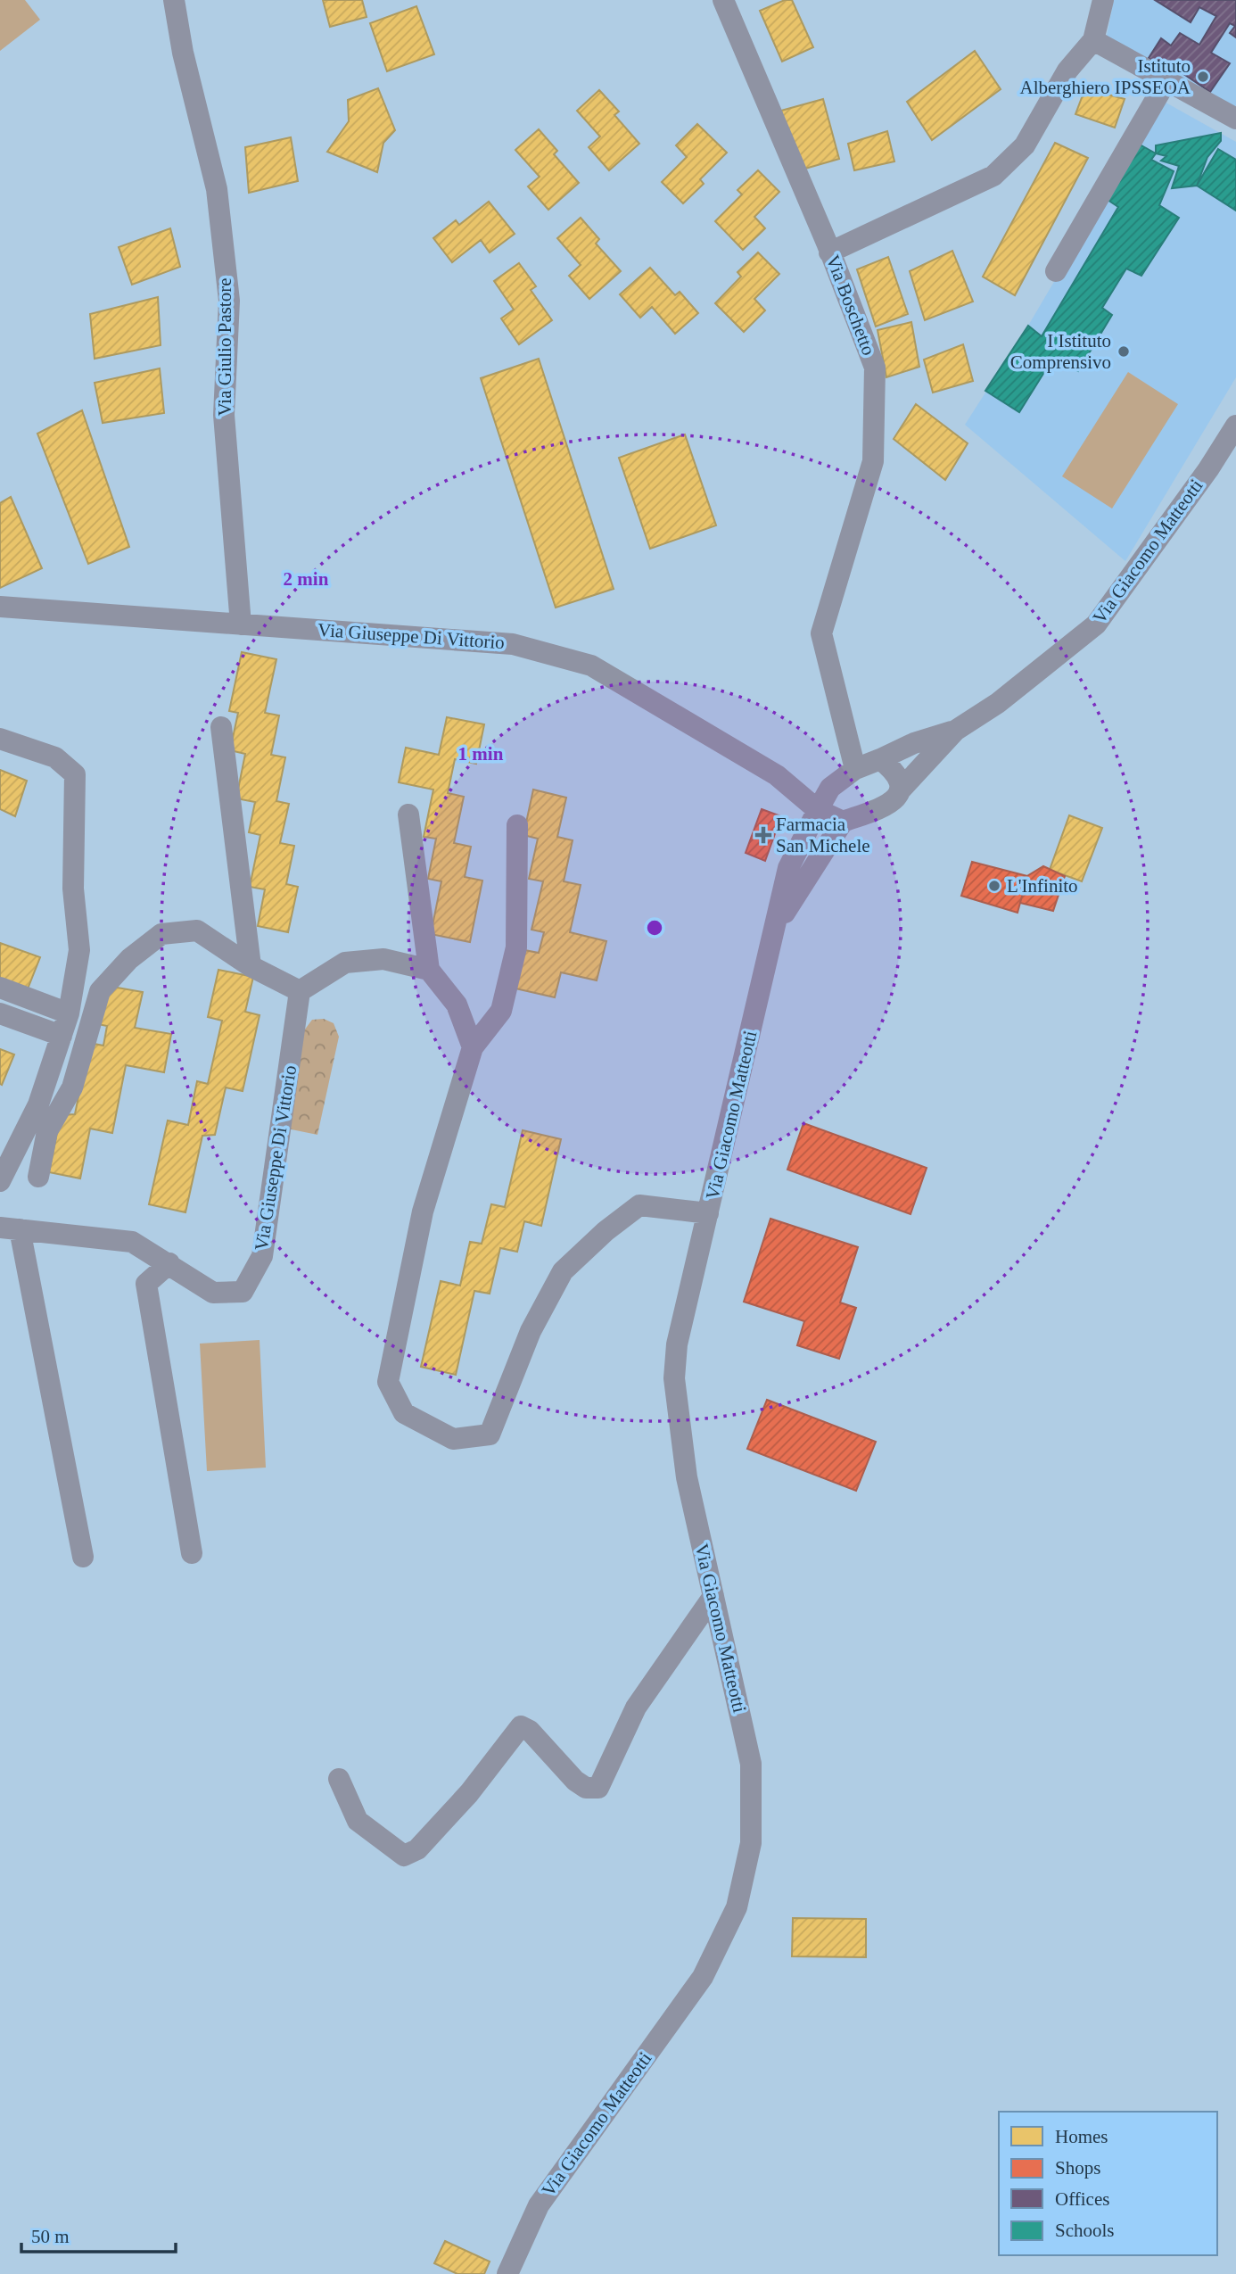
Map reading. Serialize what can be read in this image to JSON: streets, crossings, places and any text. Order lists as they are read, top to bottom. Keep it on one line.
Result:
{"streets":{"street":["Via Boschetto","Via Giulio Pastore","Via Giacomo Matteotti","Via Giuseppe Di Vittorio"]},"crossings":[["Via Boschetto","Via Giacomo Matteotti"],["Via Giulio Pastore","Via Giuseppe Di Vittorio"],["Via Giacomo Matteotti","Via Giuseppe Di Vittorio"]],"places":{"other":["Istituto Alberghiero IPSSEOA","I Istituto Comprensivo","L'Infinito"],"health":["Farmacia San Michele"]},"legend":["Homes","Shops","Offices","Schools"],"scale_bar":"50 m","rings":["2 min","1 min"]}
